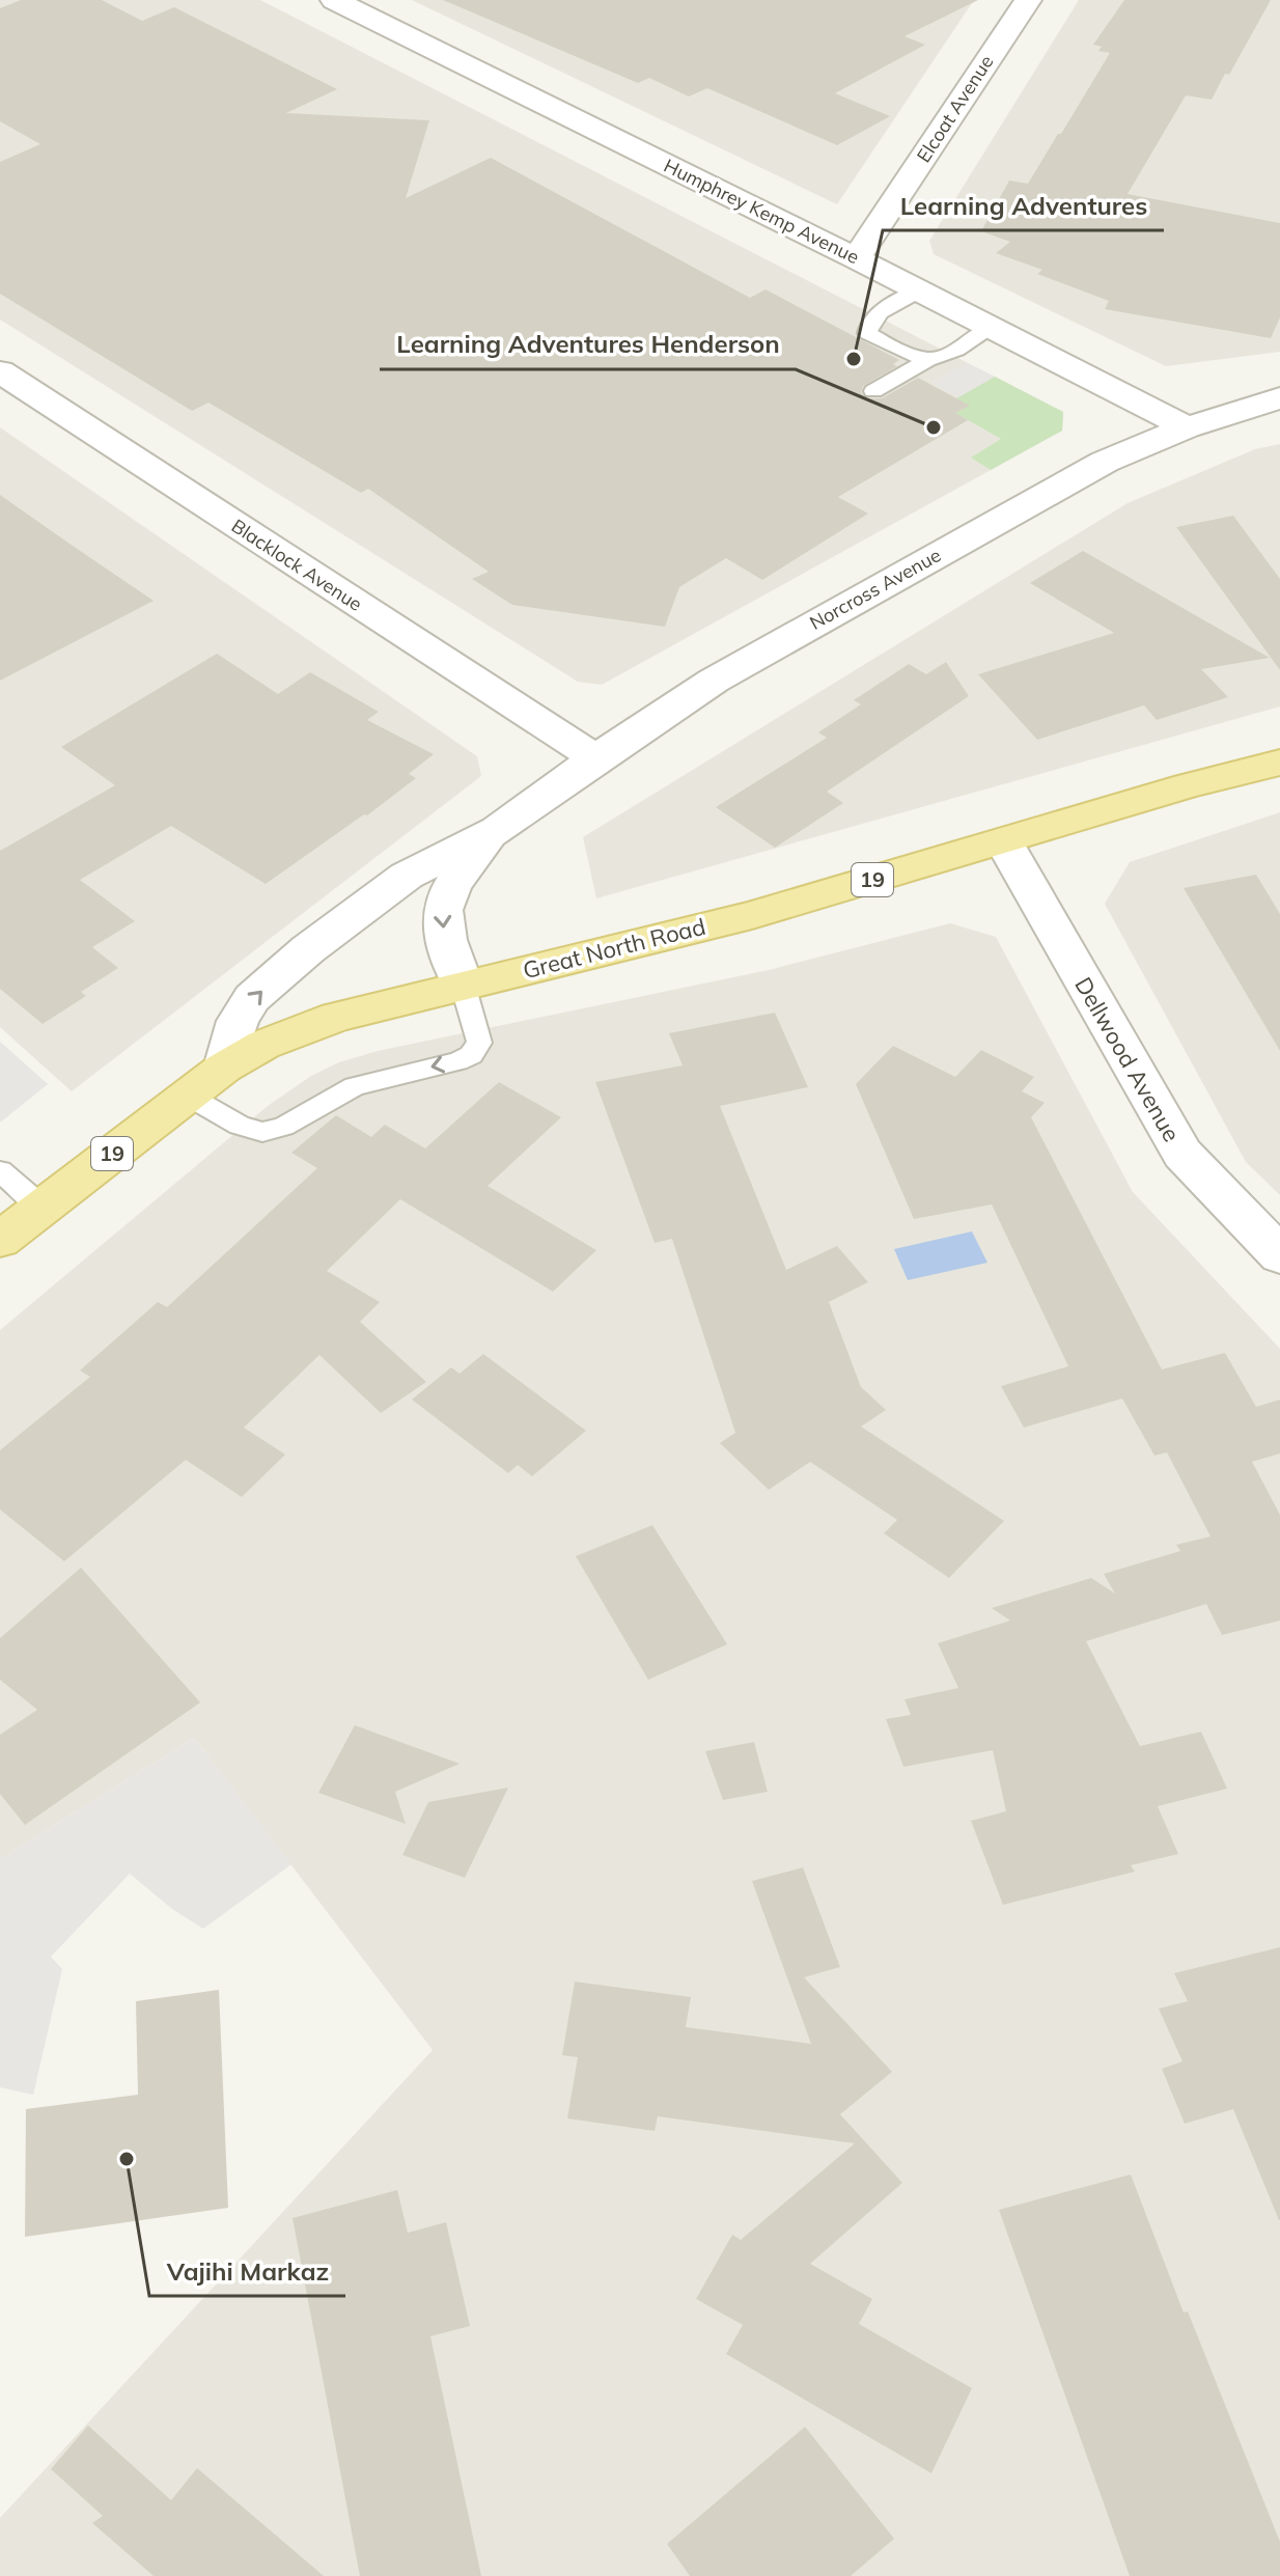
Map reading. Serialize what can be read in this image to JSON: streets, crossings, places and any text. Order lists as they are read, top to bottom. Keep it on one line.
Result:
{"streets":{"main road":["19","Great North Road"],"street":["Elcoat Avenue","Humphrey Kemp Avenue","Blacklock Avenue","Norcross Avenue","Dellwood Avenue"]},"crossings":[["Elcoat Avenue","Humphrey Kemp Avenue"],["Humphrey Kemp Avenue","Norcross Avenue"],["Blacklock Avenue","Norcross Avenue"],["Norcross Avenue","Great North Road"],["Great North Road","Dellwood Avenue"]],"places":["Learning Adventures","Learning Adventures Henderson","Vajihi Markaz"]}
